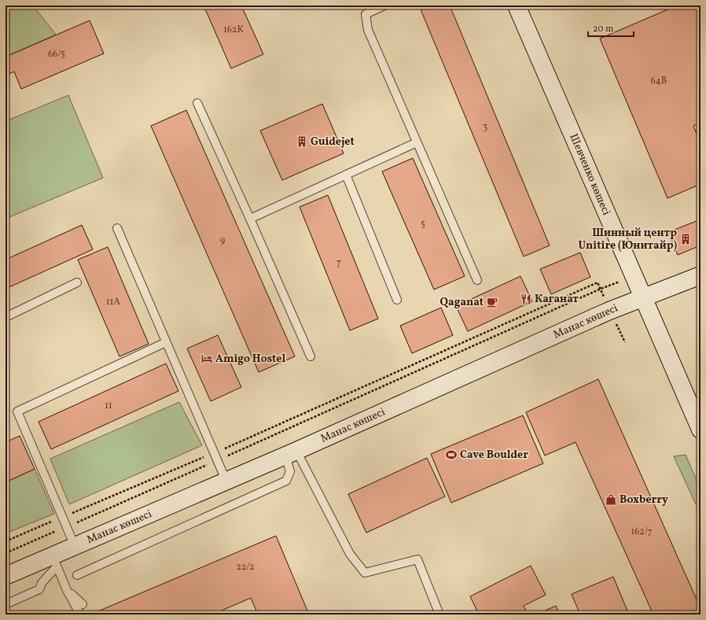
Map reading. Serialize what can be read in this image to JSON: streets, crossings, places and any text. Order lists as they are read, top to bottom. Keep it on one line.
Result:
{"streets":{"street":["Шевченко көшесі","Манас көшесі"]},"crossings":[["Шевченко көшесі","Манас көшесі"]],"places":{"building":["Guidejet","Шинный центр Unitire (Юнитайр)"],"restaurant":["Каганат"],"cafe":["Qaganat"],"hotel":["Amigo Hostel"],"sports":["Cave Boulder"],"shop":["Boxberry"]},"house_numbers":["162К","66/5","64В","3","5","9","7","11А","11","162/7","22/2"],"scale_bar":"20 m"}
